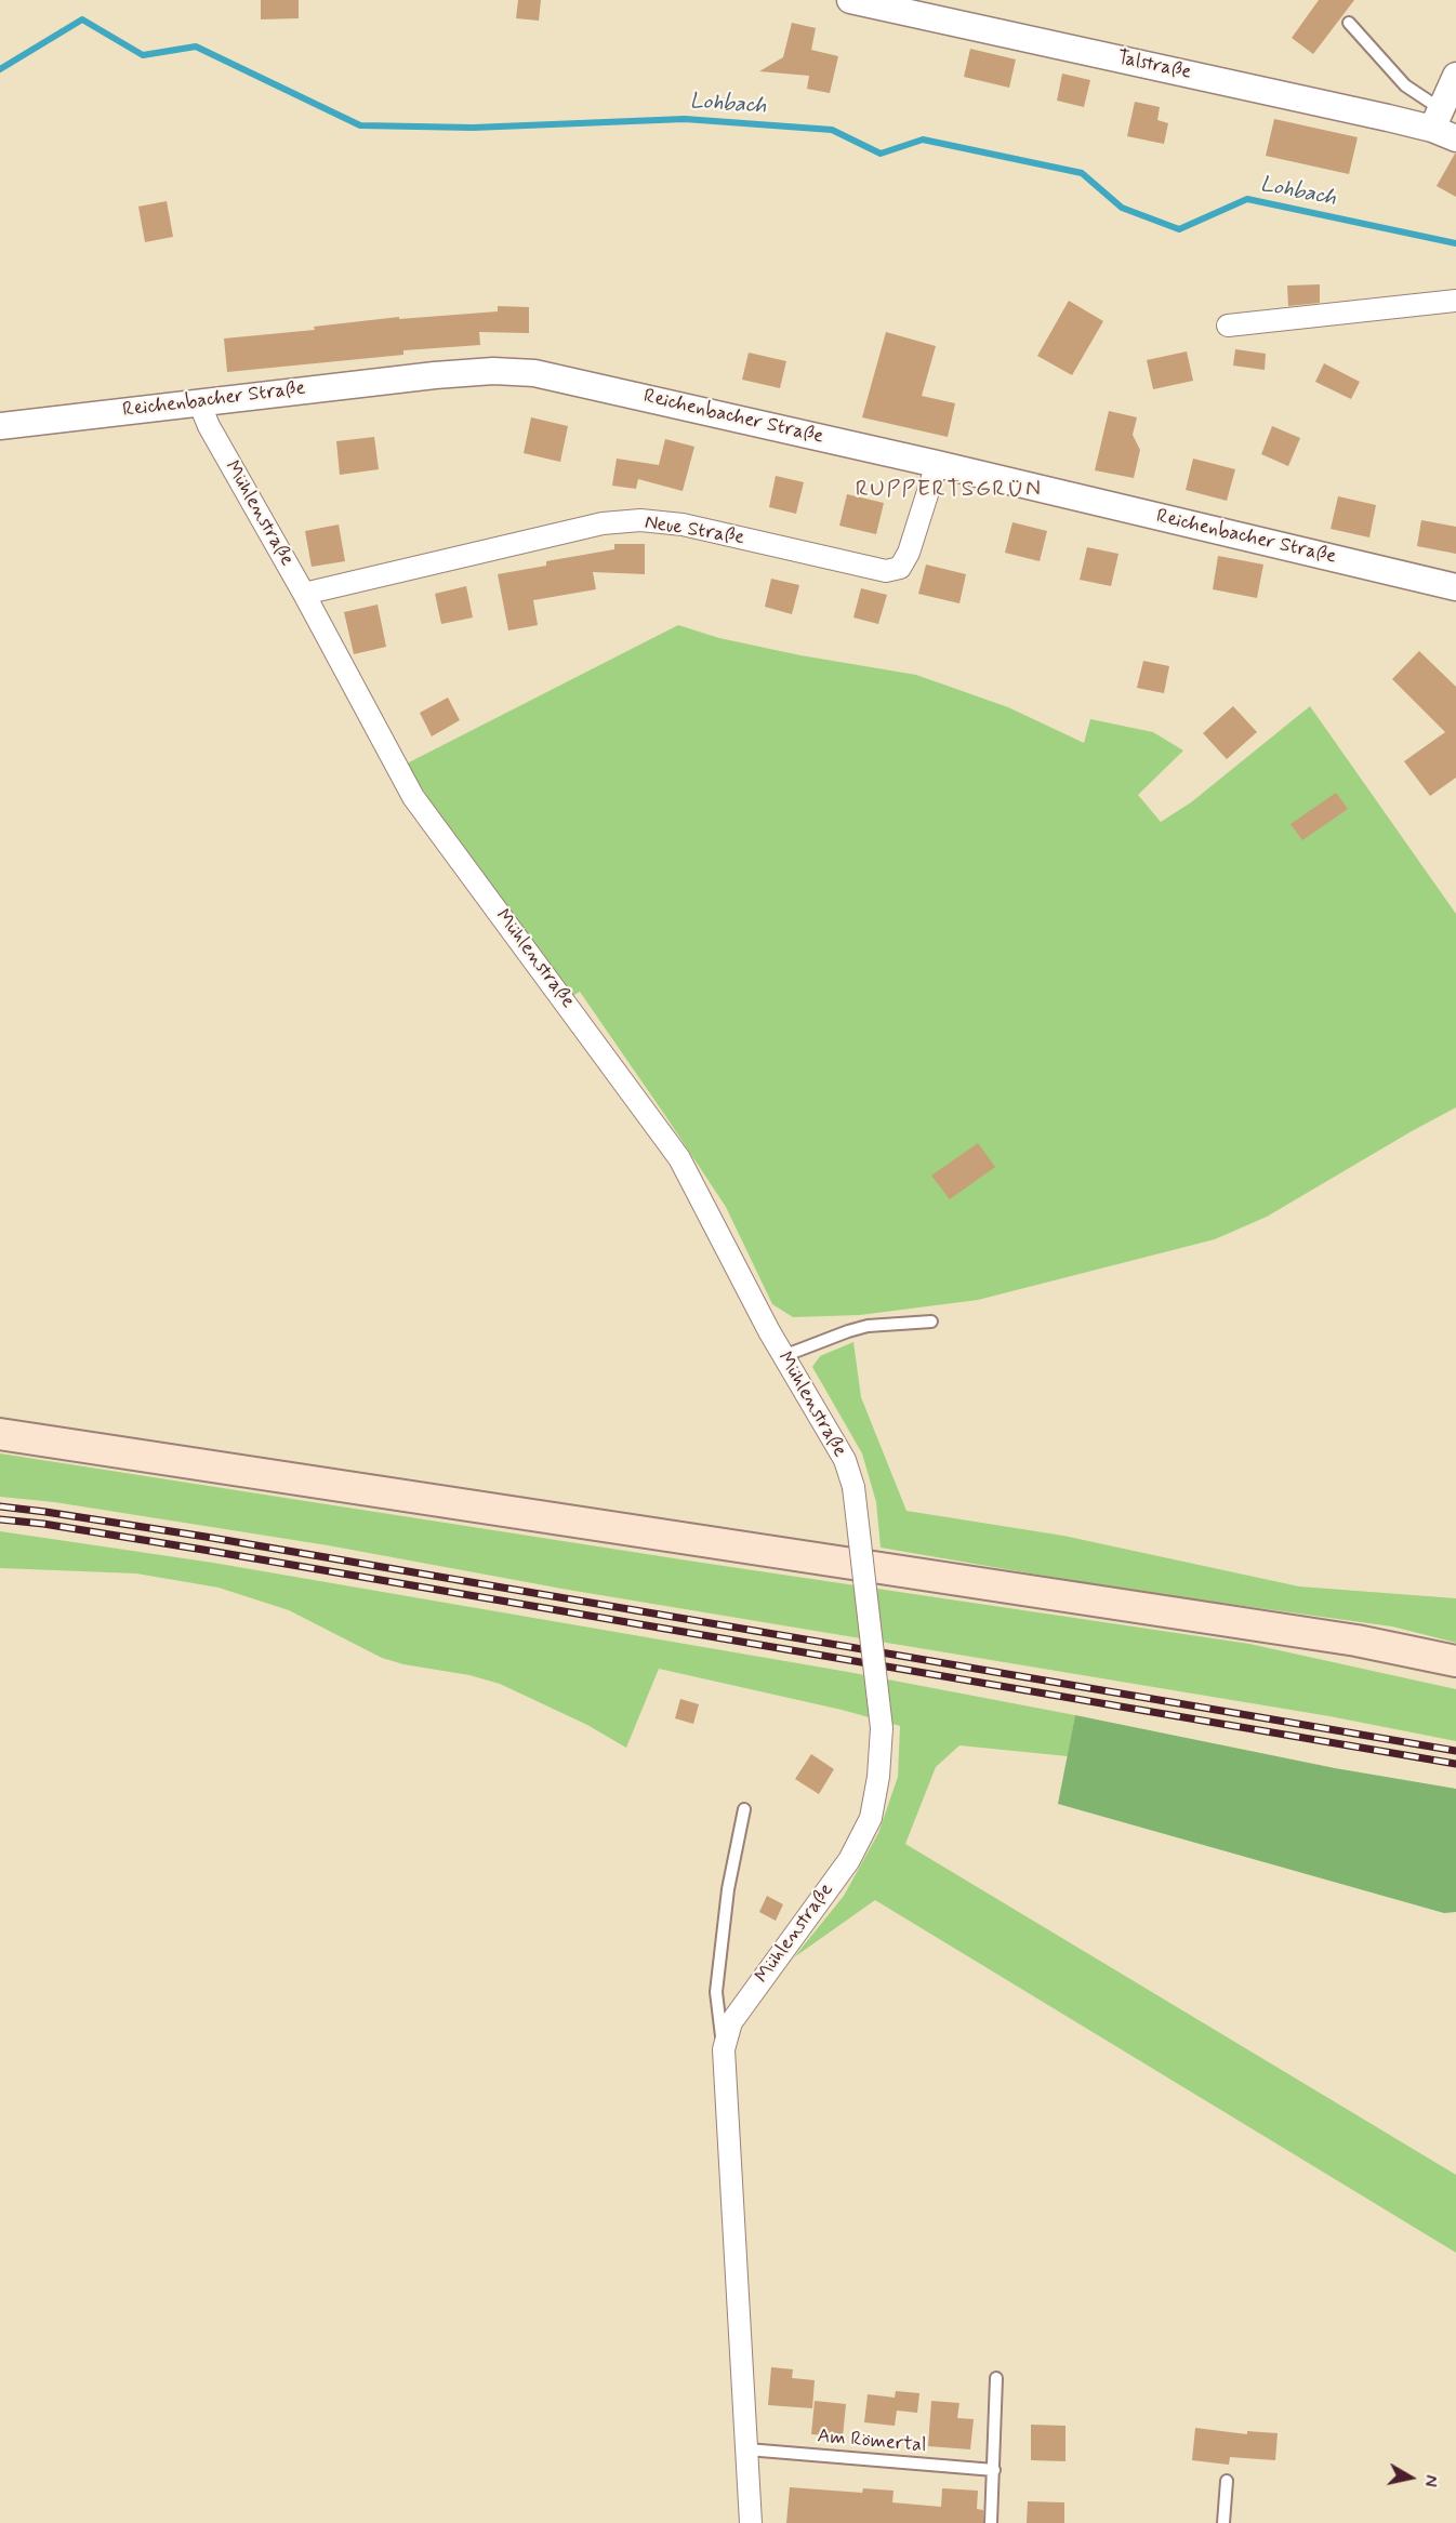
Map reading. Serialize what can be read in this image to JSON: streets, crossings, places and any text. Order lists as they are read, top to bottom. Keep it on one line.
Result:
{"streets":{"street":["Talstraße","Reichenbacher Straße","Mühlenstraße","Neue Straße"],"lane":["Am Römertal"]},"crossings":[["Reichenbacher Straße","Mühlenstraße"],["Reichenbacher Straße","Neue Straße"],["Mühlenstraße","Neue Straße"],["Mühlenstraße","Am Römertal"]],"districts":["RUPPERTSGRÜN"],"water":["Lohbach"],"north":"right"}
